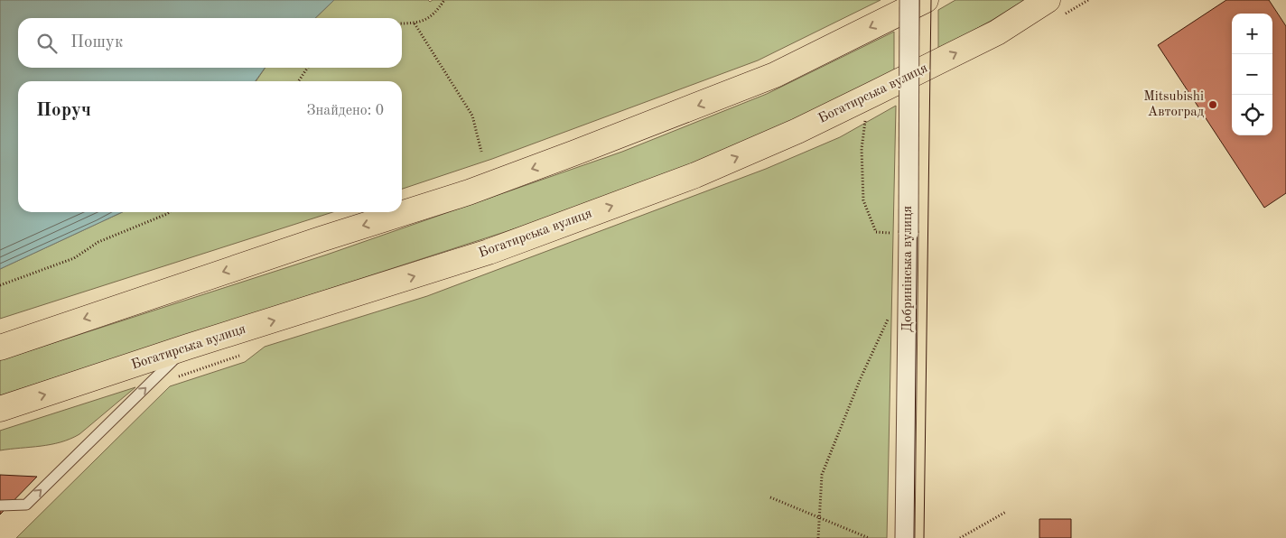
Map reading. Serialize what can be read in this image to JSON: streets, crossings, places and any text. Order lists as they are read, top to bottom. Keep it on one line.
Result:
{"streets":{"main road":["Богатирська вулиця"],"street":["Добринінська вулиця"]},"places":["Mitsubishi Автоград"],"page":{"map_buttons":["+","−"],"search":"Пошук","heading":["Поруч","Знайдено: 0"]}}
